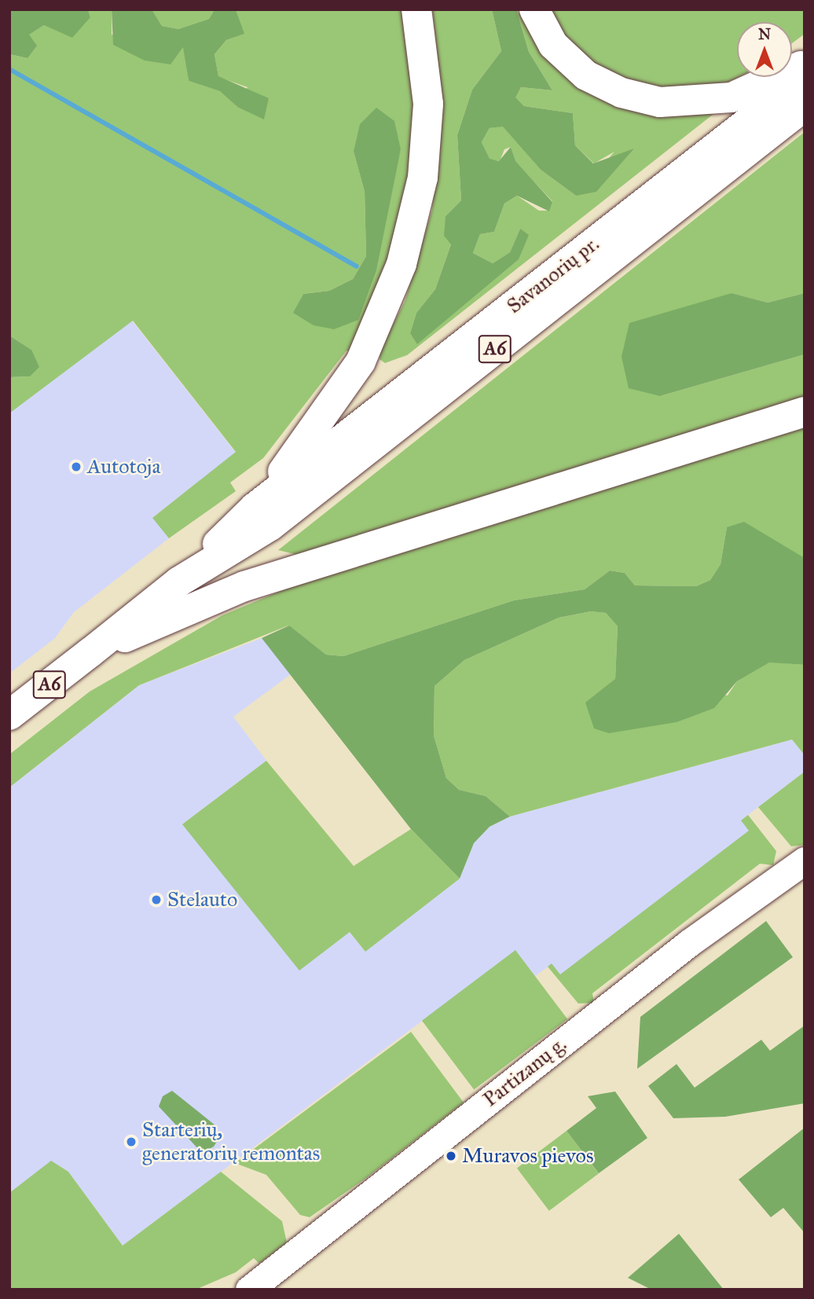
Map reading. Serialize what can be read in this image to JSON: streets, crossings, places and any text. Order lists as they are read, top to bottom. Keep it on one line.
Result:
{"streets":{"main road":["Savanorių pr.","A6"],"street":["Partizanų g."]},"places":["Autotoja","Stelauto","Starterių, generatorių remontas","Muravos pievos"],"north":"top"}
